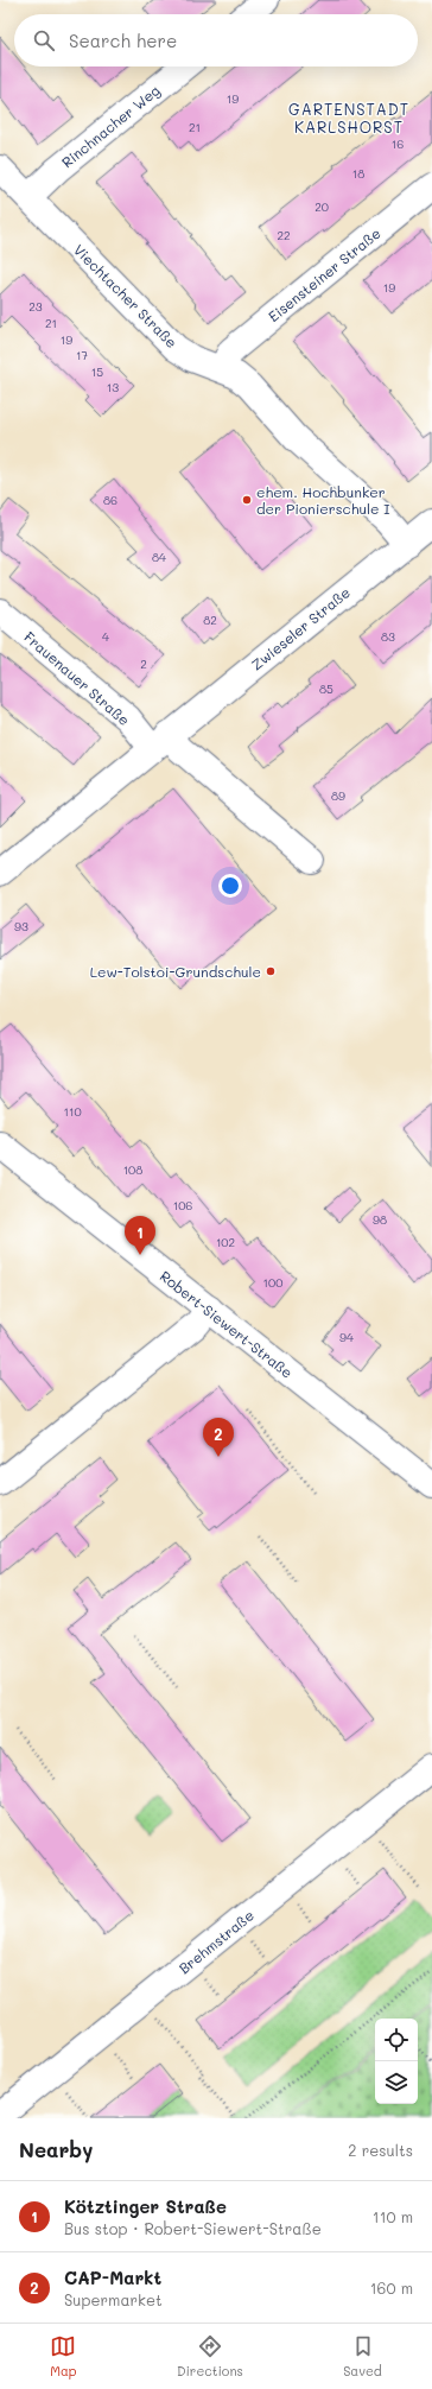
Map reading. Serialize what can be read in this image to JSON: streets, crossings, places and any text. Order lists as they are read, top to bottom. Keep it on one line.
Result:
{"streets":{"street":["Rinchnacher Weg","Eisensteiner Straße","Viechtacher Straße","Zwieseler Straße","Frauenauer Straße","Robert-Siewert-Straße","Brehmstraße"]},"crossings":[["Rinchnacher Weg","Viechtacher Straße"],["Eisensteiner Straße","Viechtacher Straße"],["Viechtacher Straße","Zwieseler Straße"],["Zwieseler Straße","Frauenauer Straße"]],"districts":["GARTENSTADT KARLSHORST"],"places":["ehem. Hochbunker der Pionierschule I","Lew-Tolstoi-Grundschule"],"house_numbers":["19","21","16","18","20","22","19","23","21","19","17","15","13","86","84","82","4","83","2","85","89","93","110","108","106","98","102","100","94"],"page":{"search":"Search here","pins":["1","2"],"heading":["Nearby","2 results"],"list":[{"mark":"1","name":"Kötztinger Straße","note":"Bus stop · Robert-Siewert-Straße","value":"110 m"},{"mark":"2","name":"CAP-Markt","note":"Supermarket","value":"160 m"}],"nav":["Map","Directions","Saved"]}}
